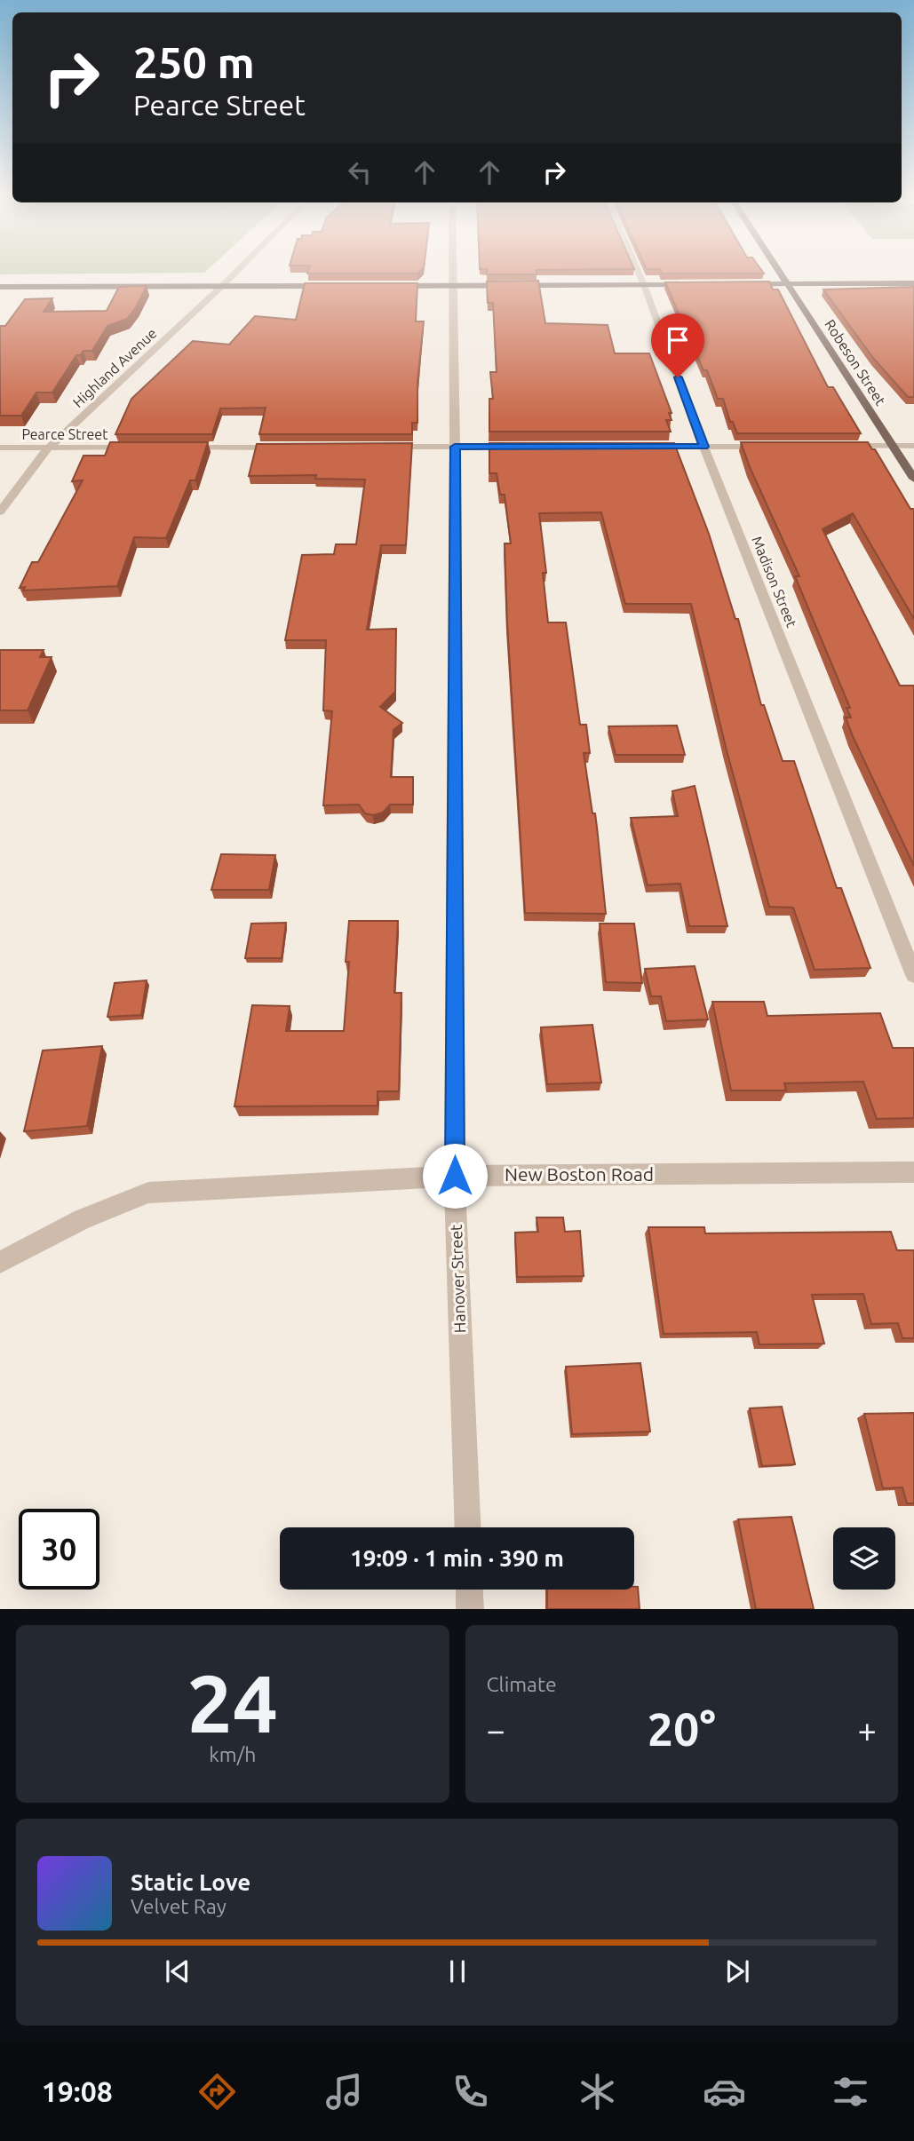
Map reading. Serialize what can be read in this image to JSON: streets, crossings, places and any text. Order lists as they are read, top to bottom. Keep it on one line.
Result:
{"streets":{"main road":["Robeson Street"],"street":["Highland Avenue","Pearce Street","Madison Street","New Boston Road","Hanover Street"]},"crossings":[["Highland Avenue","Pearce Street"],["New Boston Road","Hanover Street"]],"page":{"turn":["250 m","Pearce Street"],"limit":"30","trip":"19:09 · 1 min · 390 m","tile":[["24","km/h"],"Climate"],"heat":["−","20°","+"],"song":["Static Love","Velvet Ray"],"tabs":"19:08"}}
